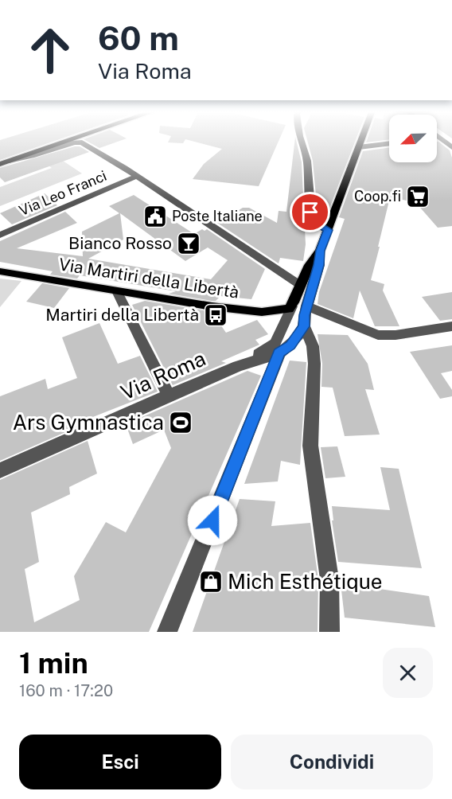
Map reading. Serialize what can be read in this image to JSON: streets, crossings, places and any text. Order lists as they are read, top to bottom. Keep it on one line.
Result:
{"streets":{"main road":["Via Martiri della Libertà"],"street":["Via Leo Franci","Via Roma"]},"crossings":[["Via Martiri della Libertà","Via Roma"]],"places":{"supermarket":["Coop.fi"],"public building":["Poste Italiane"],"bar":["Bianco Rosso"],"bus stop":["Martiri della Libertà"],"sports":["Ars Gymnastica"],"shop":["Mich Esthétique"]},"north":"bottom left","page":{"turn":["60 m","Via Roma"],"heading":["1 min","160 m · 17:20"],"buttons":["Esci","Condividi"]}}
